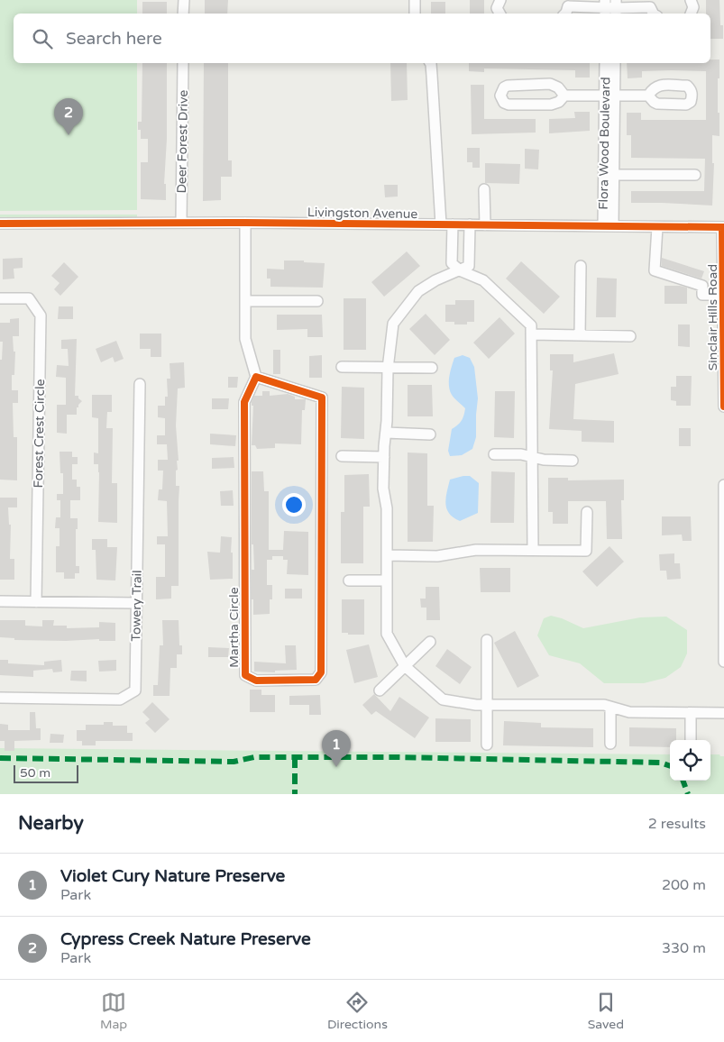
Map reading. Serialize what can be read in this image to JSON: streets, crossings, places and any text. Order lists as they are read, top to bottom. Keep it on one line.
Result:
{"streets":{"street":["Deer Forest Drive","Flora Wood Boulevard","Livingston Avenue","Sinclair Hills Road","Forest Crest Circle","Towery Trail","Martha Circle"]},"crossings":[["Deer Forest Drive","Livingston Avenue"],["Flora Wood Boulevard","Livingston Avenue"],["Livingston Avenue","Sinclair Hills Road"]],"scale_bar":"50 m","page":{"search":"Search here","pins":["2","1"],"scale":"50 m","heading":["Nearby","2 results"],"list":[{"mark":"1","name":"Violet Cury Nature Preserve","note":"Park","value":"200 m"},{"mark":"2","name":"Cypress Creek Nature Preserve","note":"Park","value":"330 m"}],"nav":["Map","Directions","Saved"]}}
